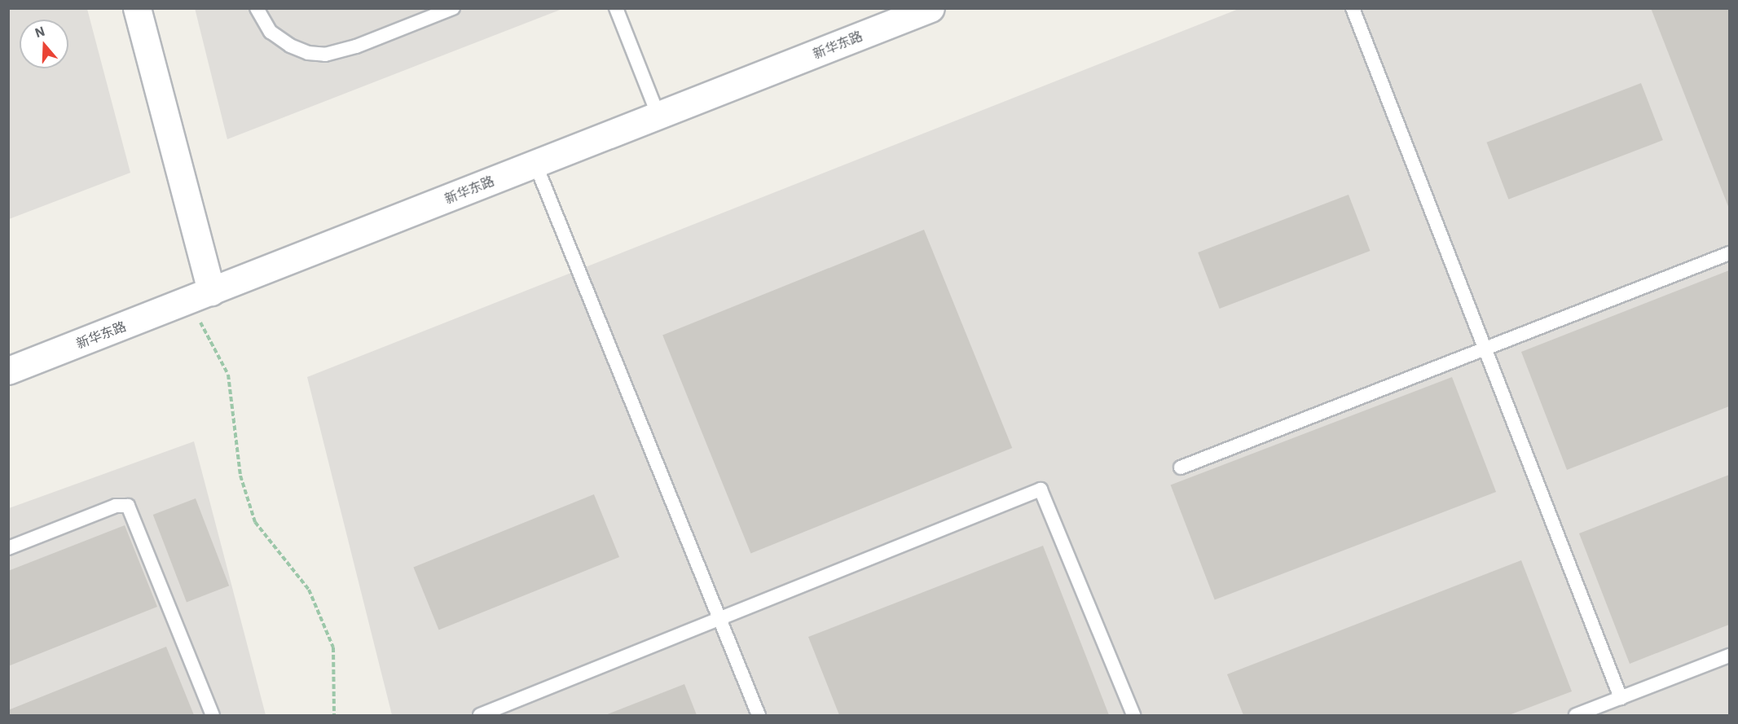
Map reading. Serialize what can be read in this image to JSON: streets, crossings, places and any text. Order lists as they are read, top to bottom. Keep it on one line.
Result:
{"streets":{"main road":["新华东路"]},"north":"top"}
